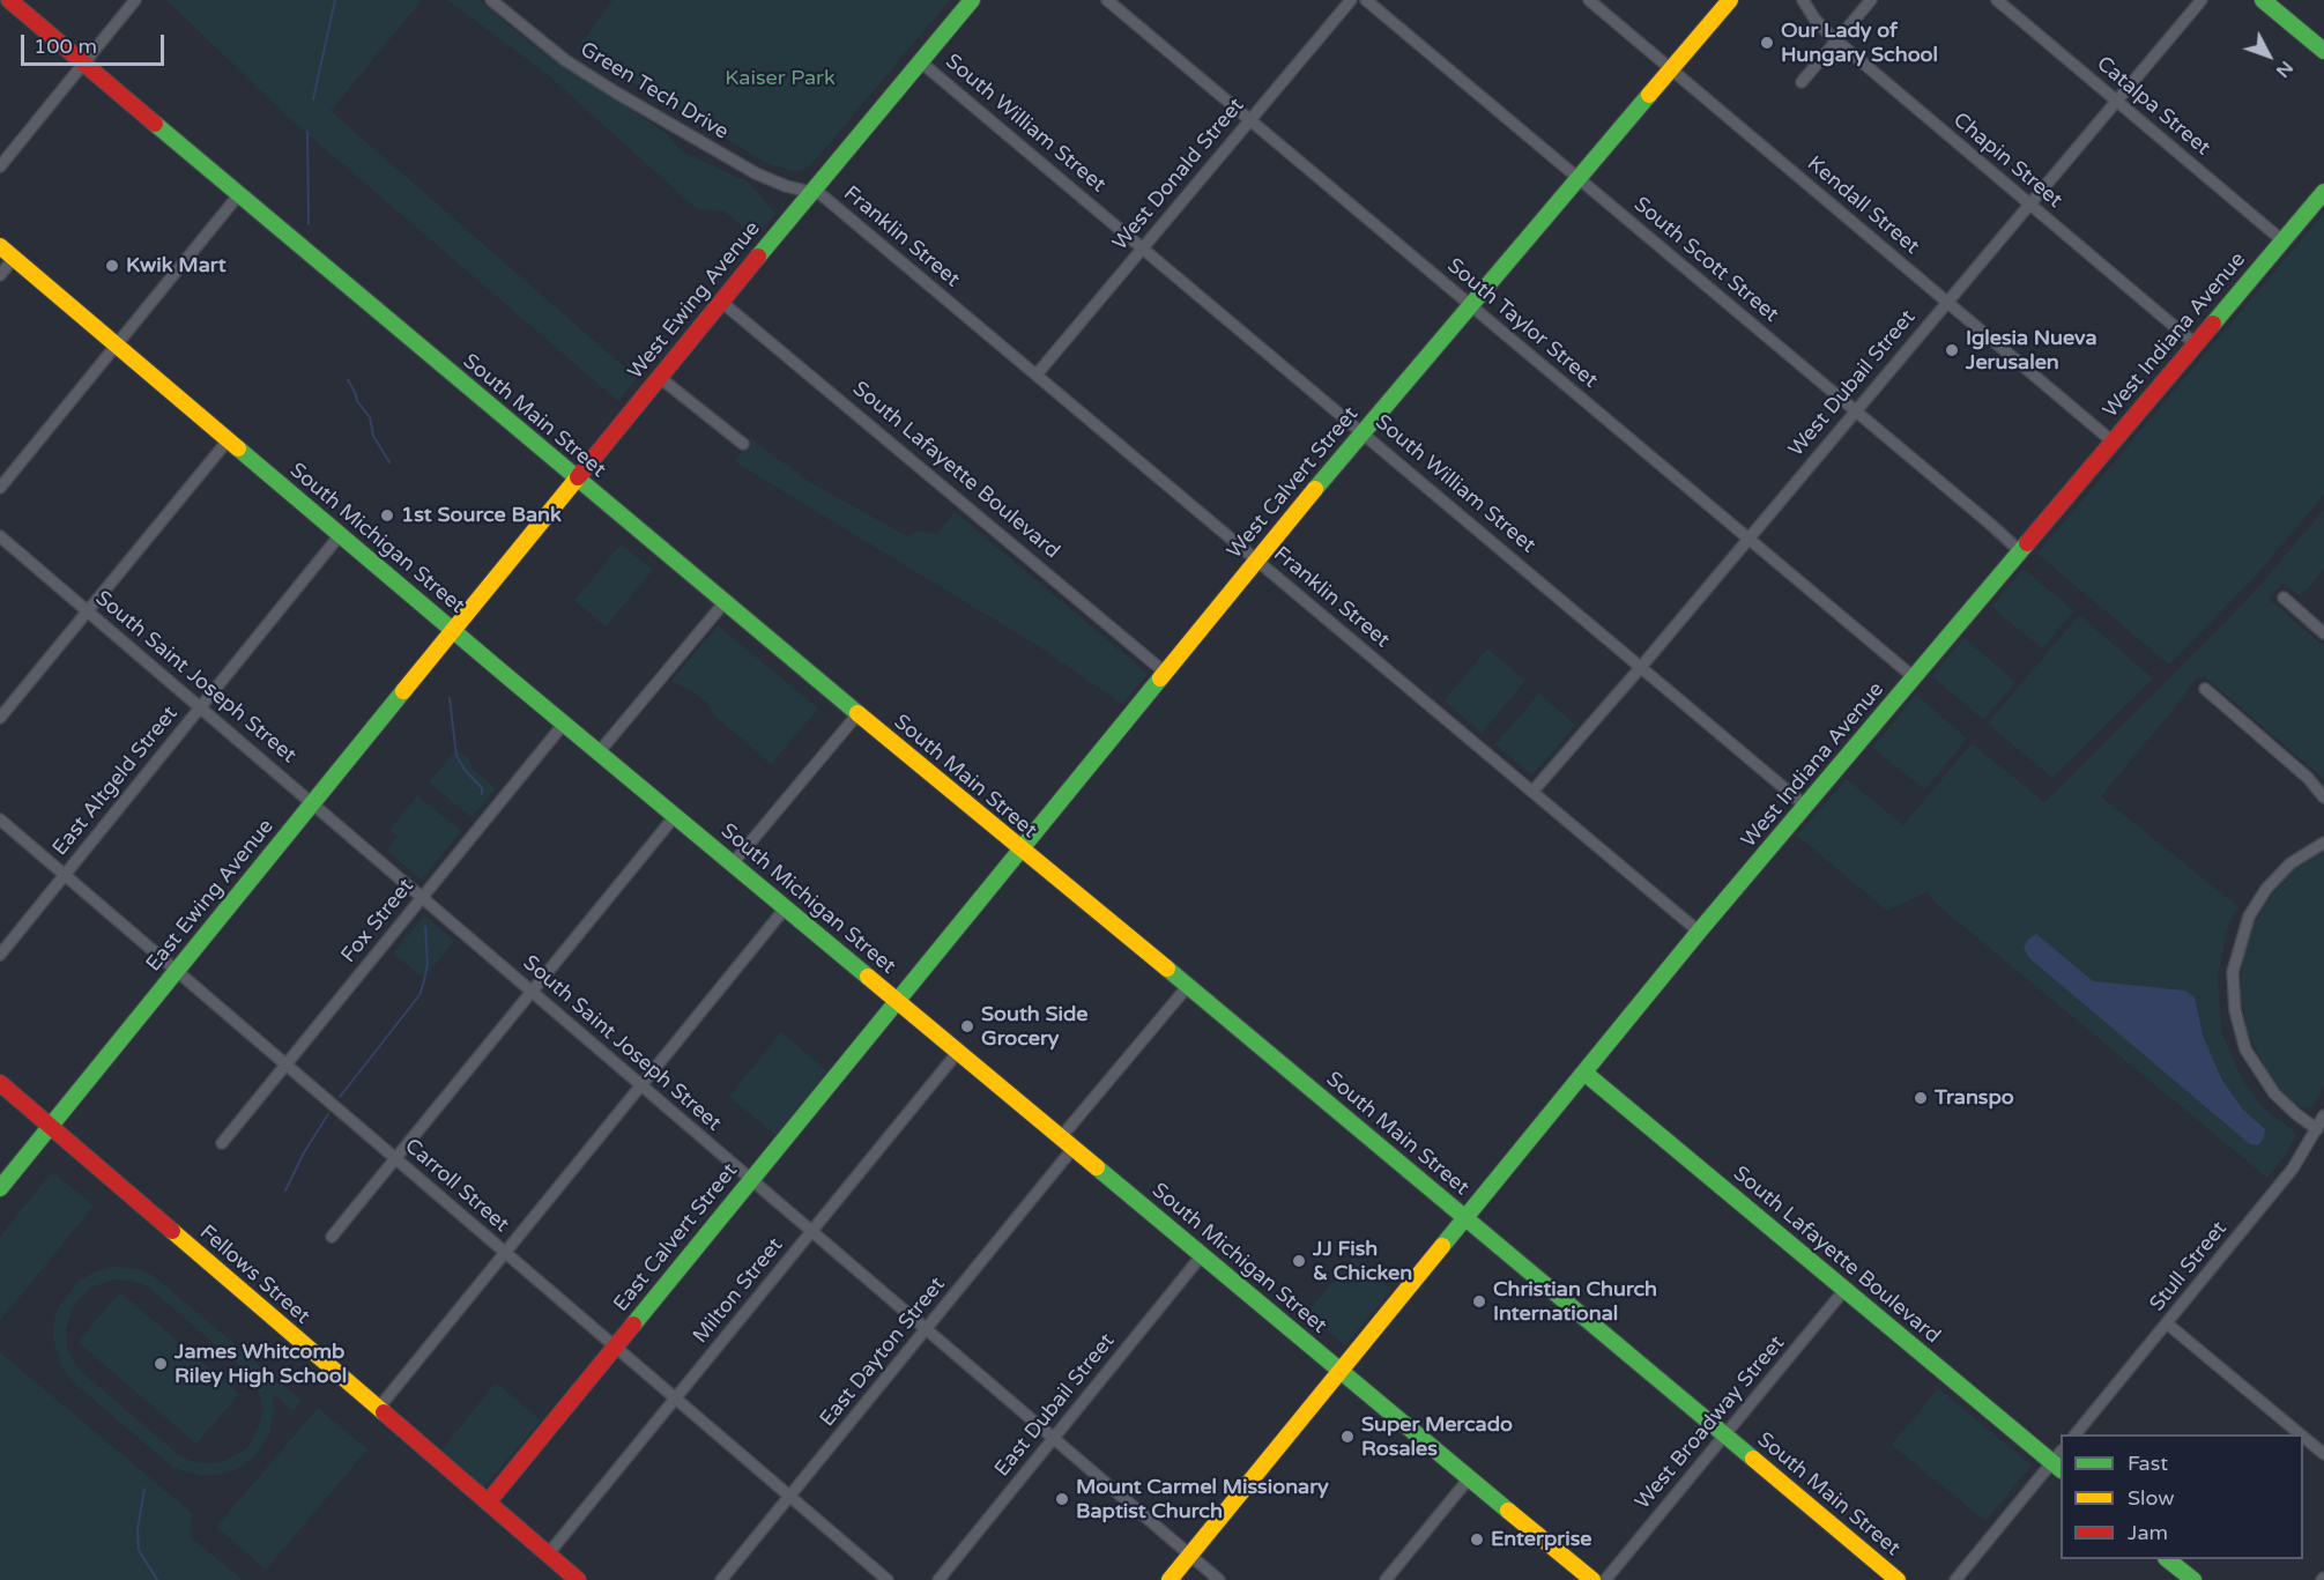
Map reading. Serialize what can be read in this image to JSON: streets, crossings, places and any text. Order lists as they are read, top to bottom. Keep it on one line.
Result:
{"streets":{"street":["Green Tech Drive","Catalpa Street","South William Street","Chapin Street","West Donald Street","Kendall Street","Franklin Street","South Scott Street","West Ewing Avenue","South Taylor Street","West Indiana Avenue","West Dubail Street","South Main Street","South Lafayette Boulevard","West Calvert Street","South Michigan Street","South Saint Joseph Street","East Altgeld Street","East Ewing Avenue","Fox Street","Carroll Street","East Calvert Street","Stull Street","Fellows Street","Milton Street","East Dayton Street","East Dubail Street","West Broadway Street"]},"crossings":[["Green Tech Drive","Franklin Street"],["Green Tech Drive","West Ewing Avenue"],["Catalpa Street","West Indiana Avenue"],["Catalpa Street","West Dubail Street"],["South William Street","West Donald Street"],["South William Street","West Ewing Avenue"],["South William Street","West Indiana Avenue"],["South William Street","West Dubail Street"],["South William Street","West Calvert Street"],["Chapin Street","West Indiana Avenue"],["Chapin Street","West Dubail Street"],["West Donald Street","Franklin Street"],["West Donald Street","South Taylor Street"],["Kendall Street","West Indiana Avenue"],["Kendall Street","West Dubail Street"],["Kendall Street","West Calvert Street"],["Franklin Street","West Ewing Avenue"],["Franklin Street","West Indiana Avenue"],["Franklin Street","West Dubail Street"],["Franklin Street","West Calvert Street"],["South Scott Street","West Indiana Avenue"],["South Scott Street","West Dubail Street"],["South Scott Street","West Calvert Street"],["West Ewing Avenue","South Main Street"],["West Ewing Avenue","South Lafayette Boulevard"],["West Ewing Avenue","South Michigan Street"],["West Ewing Avenue","East Ewing Avenue"],["South Taylor Street","West Indiana Avenue"],["South Taylor Street","West Dubail Street"],["South Taylor Street","West Calvert Street"],["West Indiana Avenue","South Main Street"],["West Indiana Avenue","South Lafayette Boulevard"],["West Indiana Avenue","South Michigan Street"],["West Indiana Avenue","South Saint Joseph Street"],["South Main Street","West Calvert Street"],["South Main Street","East Dayton Street"],["South Main Street","West Broadway Street"],["South Lafayette Boulevard","West Calvert Street"],["South Lafayette Boulevard","West Broadway Street"],["West Calvert Street","South Michigan Street"],["West Calvert Street","East Calvert Street"],["South Michigan Street","East Altgeld Street"],["South Michigan Street","East Ewing Avenue"],["South Michigan Street","Fox Street"],["South Michigan Street","East Calvert Street"],["South Michigan Street","Milton Street"],["South Michigan Street","East Dayton Street"],["South Michigan Street","East Dubail Street"],["South Saint Joseph Street","East Altgeld Street"],["South Saint Joseph Street","East Ewing Avenue"],["South Saint Joseph Street","Fox Street"],["South Saint Joseph Street","East Calvert Street"],["South Saint Joseph Street","Milton Street"],["South Saint Joseph Street","East Dayton Street"],["South Saint Joseph Street","East Dubail Street"],["East Altgeld Street","Carroll Street"],["East Ewing Avenue","Carroll Street"],["East Ewing Avenue","Fellows Street"],["Fox Street","Carroll Street"],["Carroll Street","East Calvert Street"],["Carroll Street","Milton Street"],["Carroll Street","East Dayton Street"],["East Calvert Street","Fellows Street"],["Fellows Street","Milton Street"]],"parks":["Kaiser Park"],"places":["Our Lady of Hungary School","Kwik Mart","Iglesia Nueva Jerusalen","1st Source Bank","South Side Grocery","Transpo","JJ Fish & Chicken","Christian Church International","James Whitcomb Riley High School","Super Mercado Rosales","Mount Carmel Missionary Baptist Church","Enterprise"],"legend":["Fast","Slow","Jam"],"scale_bar":"100 m","north":"bottom right"}
